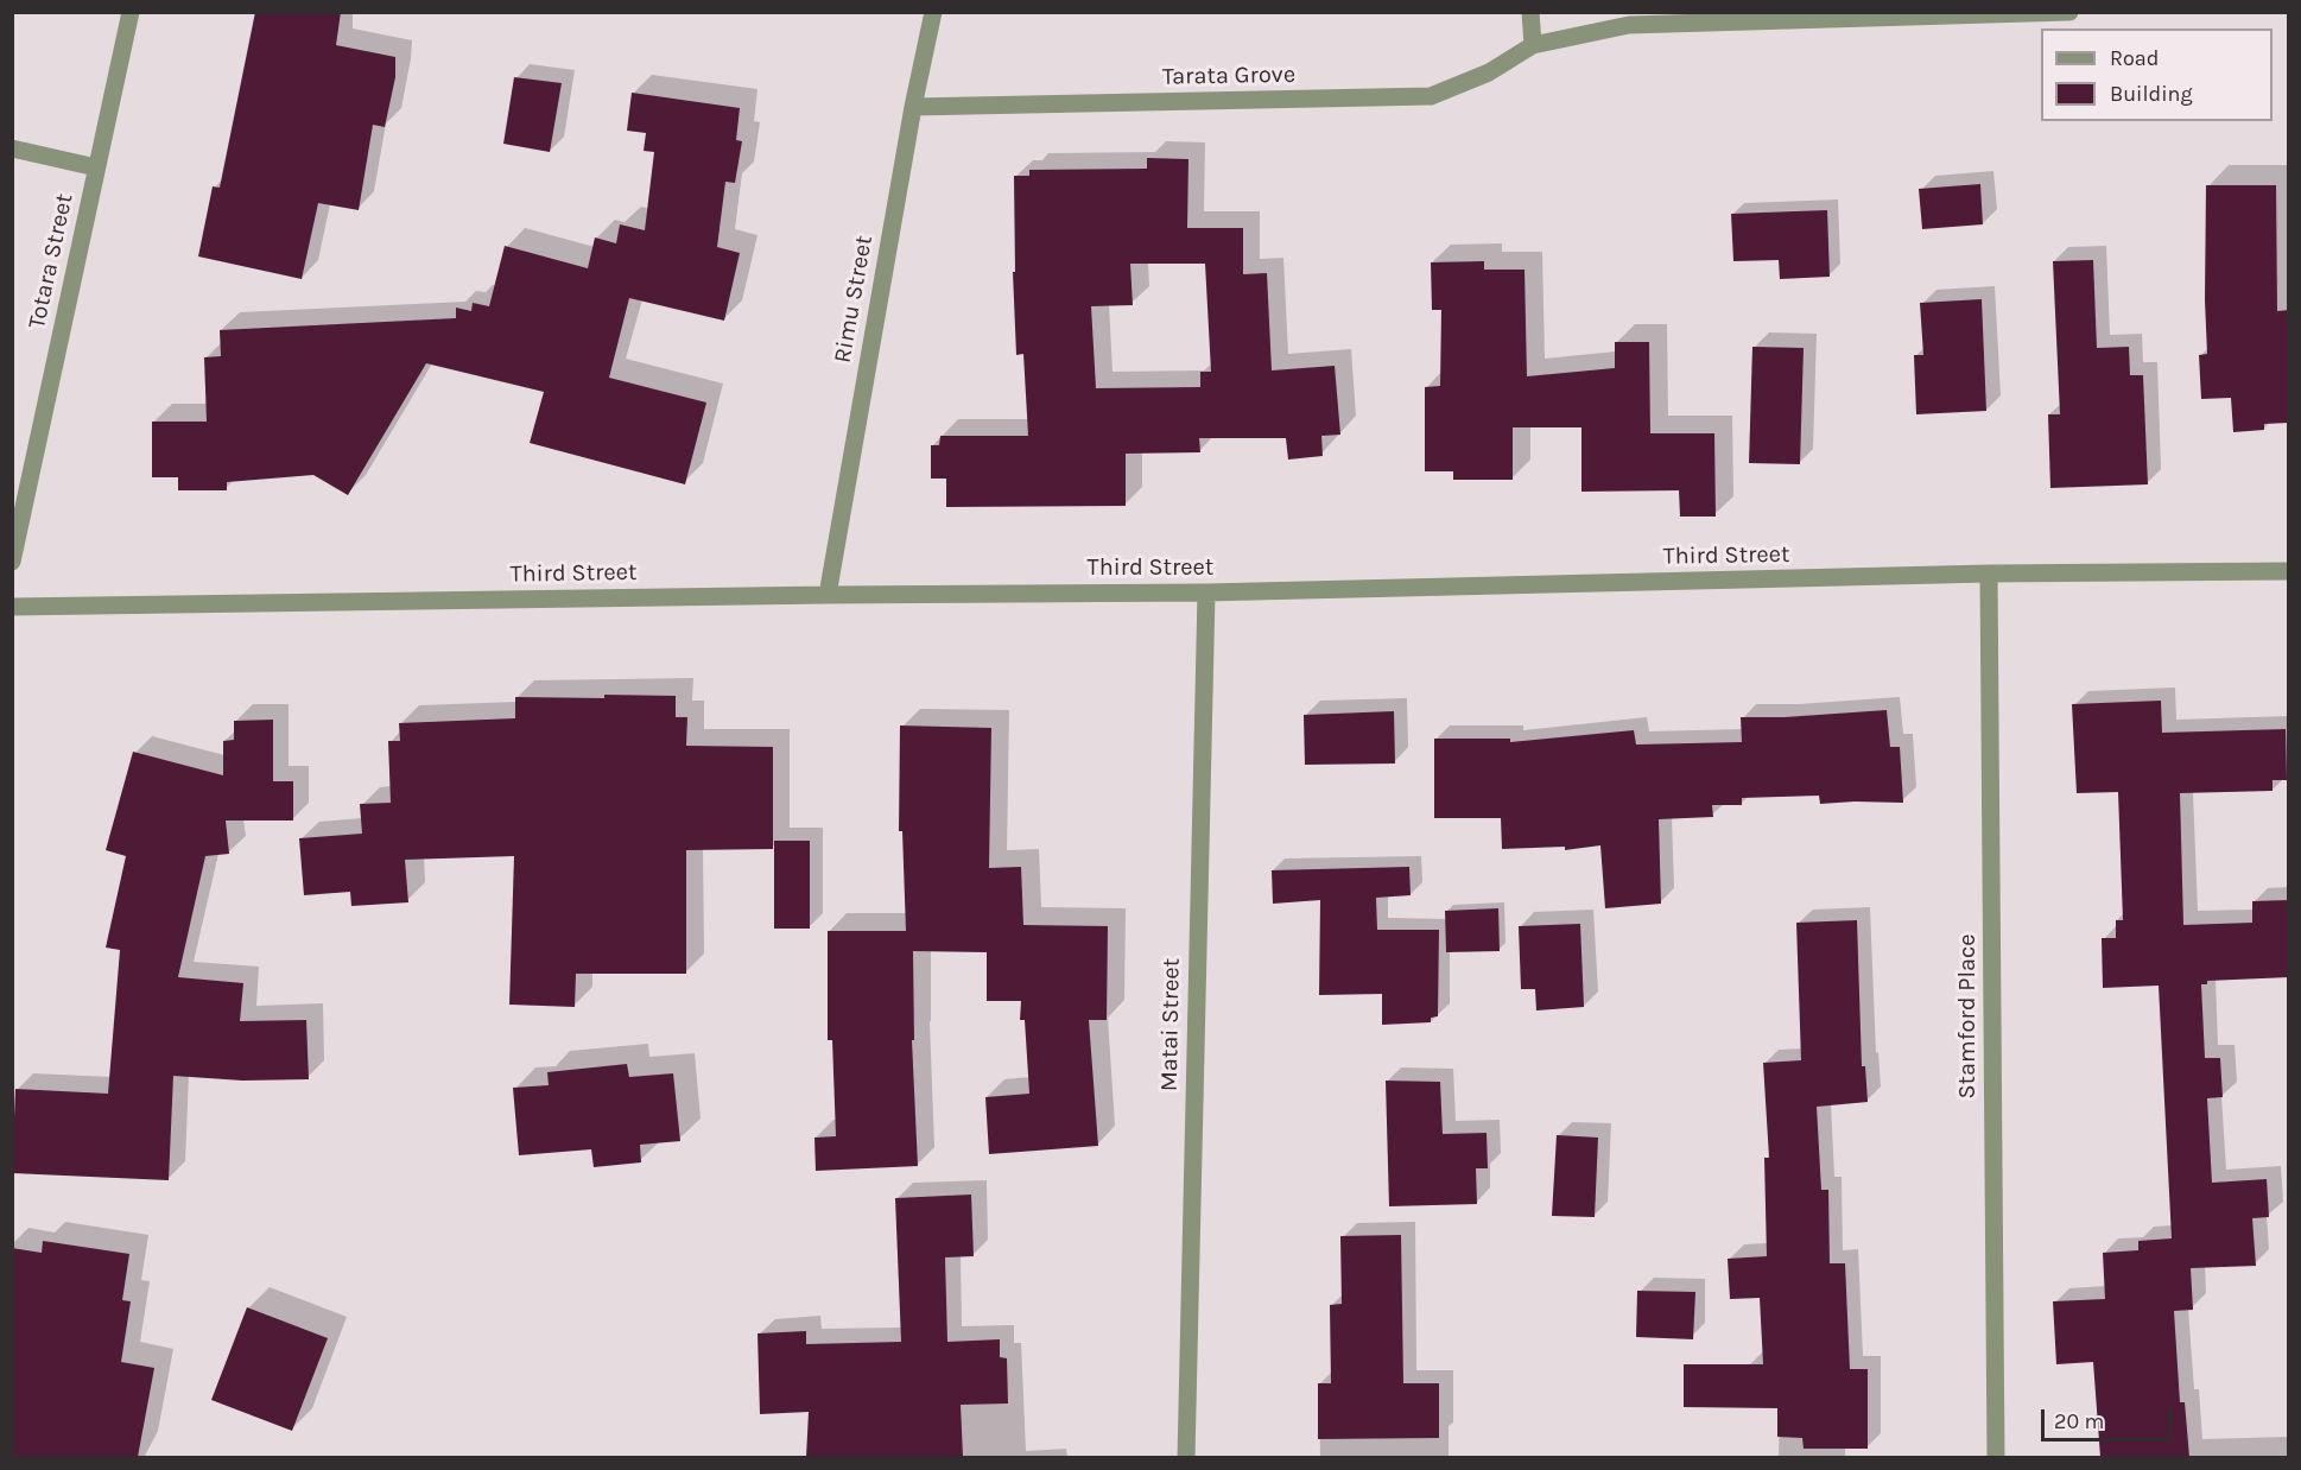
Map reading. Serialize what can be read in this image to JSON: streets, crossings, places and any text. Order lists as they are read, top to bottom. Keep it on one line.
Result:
{"streets":{"street":["Tarata Grove","Totara Street","Rimu Street","Third Street","Stamford Place","Matai Street"]},"crossings":[["Tarata Grove","Rimu Street"],["Rimu Street","Third Street"],["Third Street","Stamford Place"],["Third Street","Matai Street"]],"legend":["Road","Building"],"scale_bar":"20 m"}
